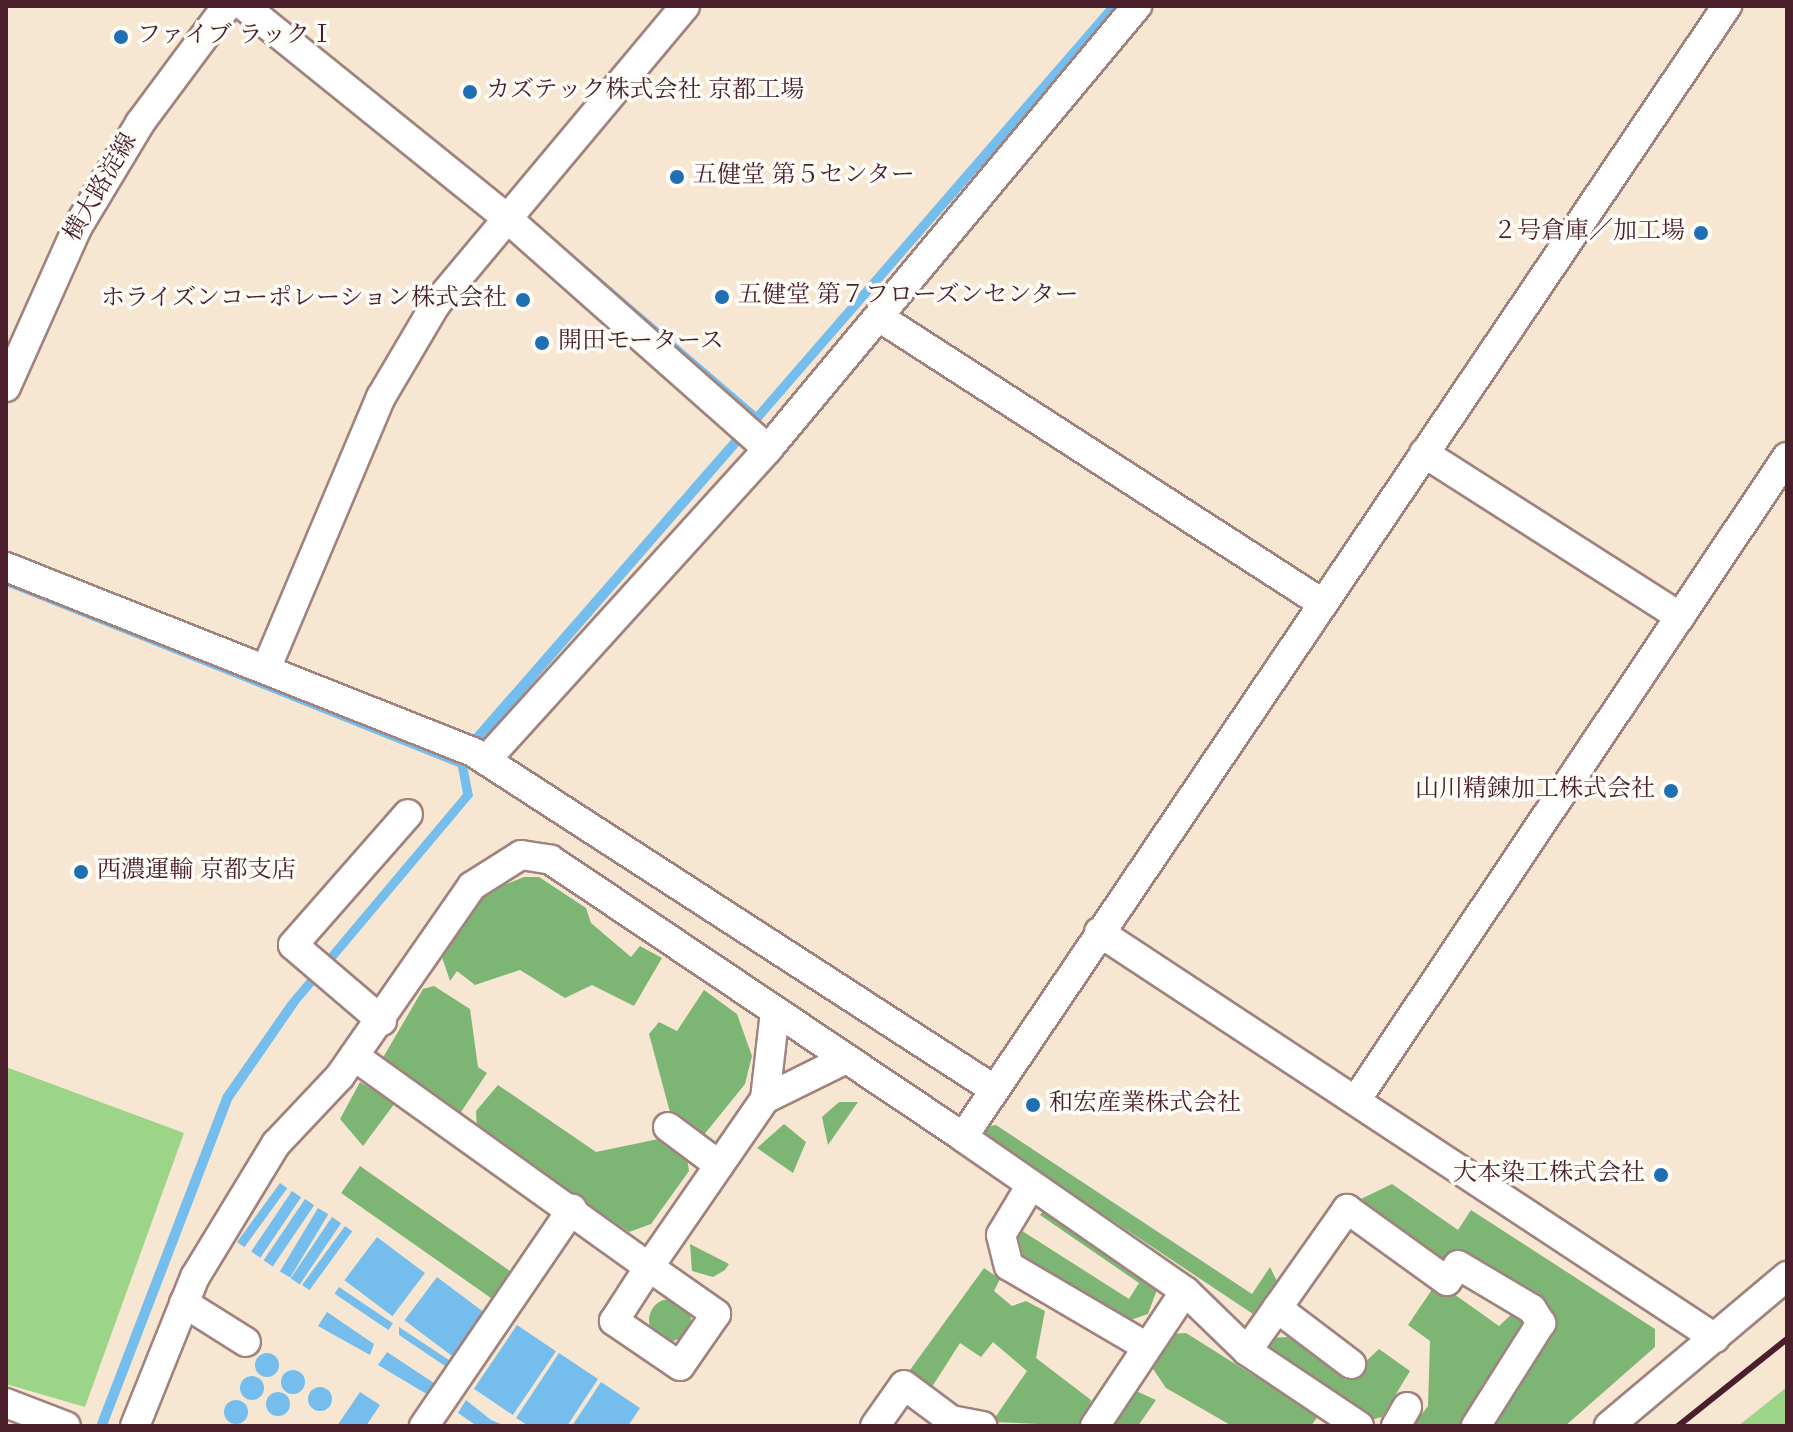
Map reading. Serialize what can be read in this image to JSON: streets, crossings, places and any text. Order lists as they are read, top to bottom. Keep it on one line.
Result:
{"streets":{"street":["横大路淀線"]},"places":["ファイブ ラックⅠ","カズテック株式会社 京都工場","五健堂 第５センター","２号倉庫／加工場","五健堂 第７フローズンセンター","ホライズンコーポレーション株式会社","開田モータース","山川精錬加工株式会社","西濃運輸 京都支店","和宏産業株式会社","大本染工株式会社"]}
